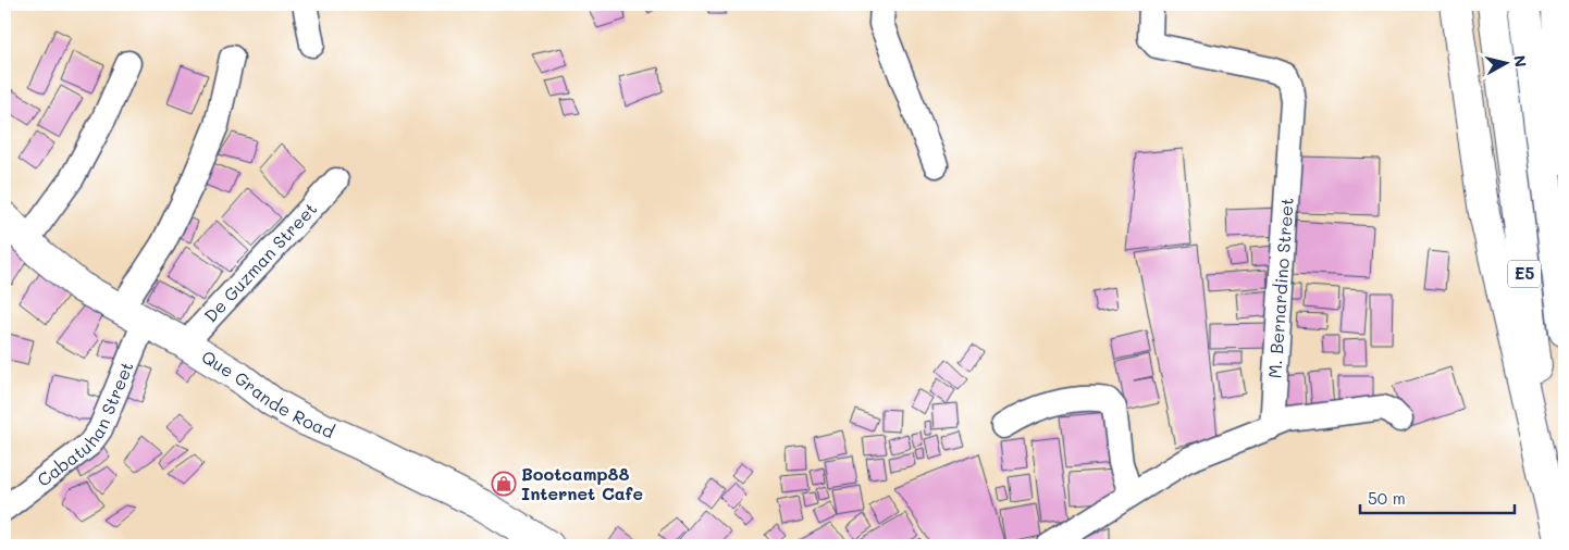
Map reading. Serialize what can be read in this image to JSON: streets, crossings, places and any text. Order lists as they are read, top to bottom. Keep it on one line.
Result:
{"streets":{"main road":["E5","Que Grande Road"],"street":["De Guzman Street","M. Bernardino Street","Cabatuhan Street"]},"crossings":[["De Guzman Street","Que Grande Road"],["Que Grande Road","Cabatuhan Street"]],"places":{"shop":["Bootcamp88 Internet Cafe"]},"scale_bar":"50 m","north":"right"}
